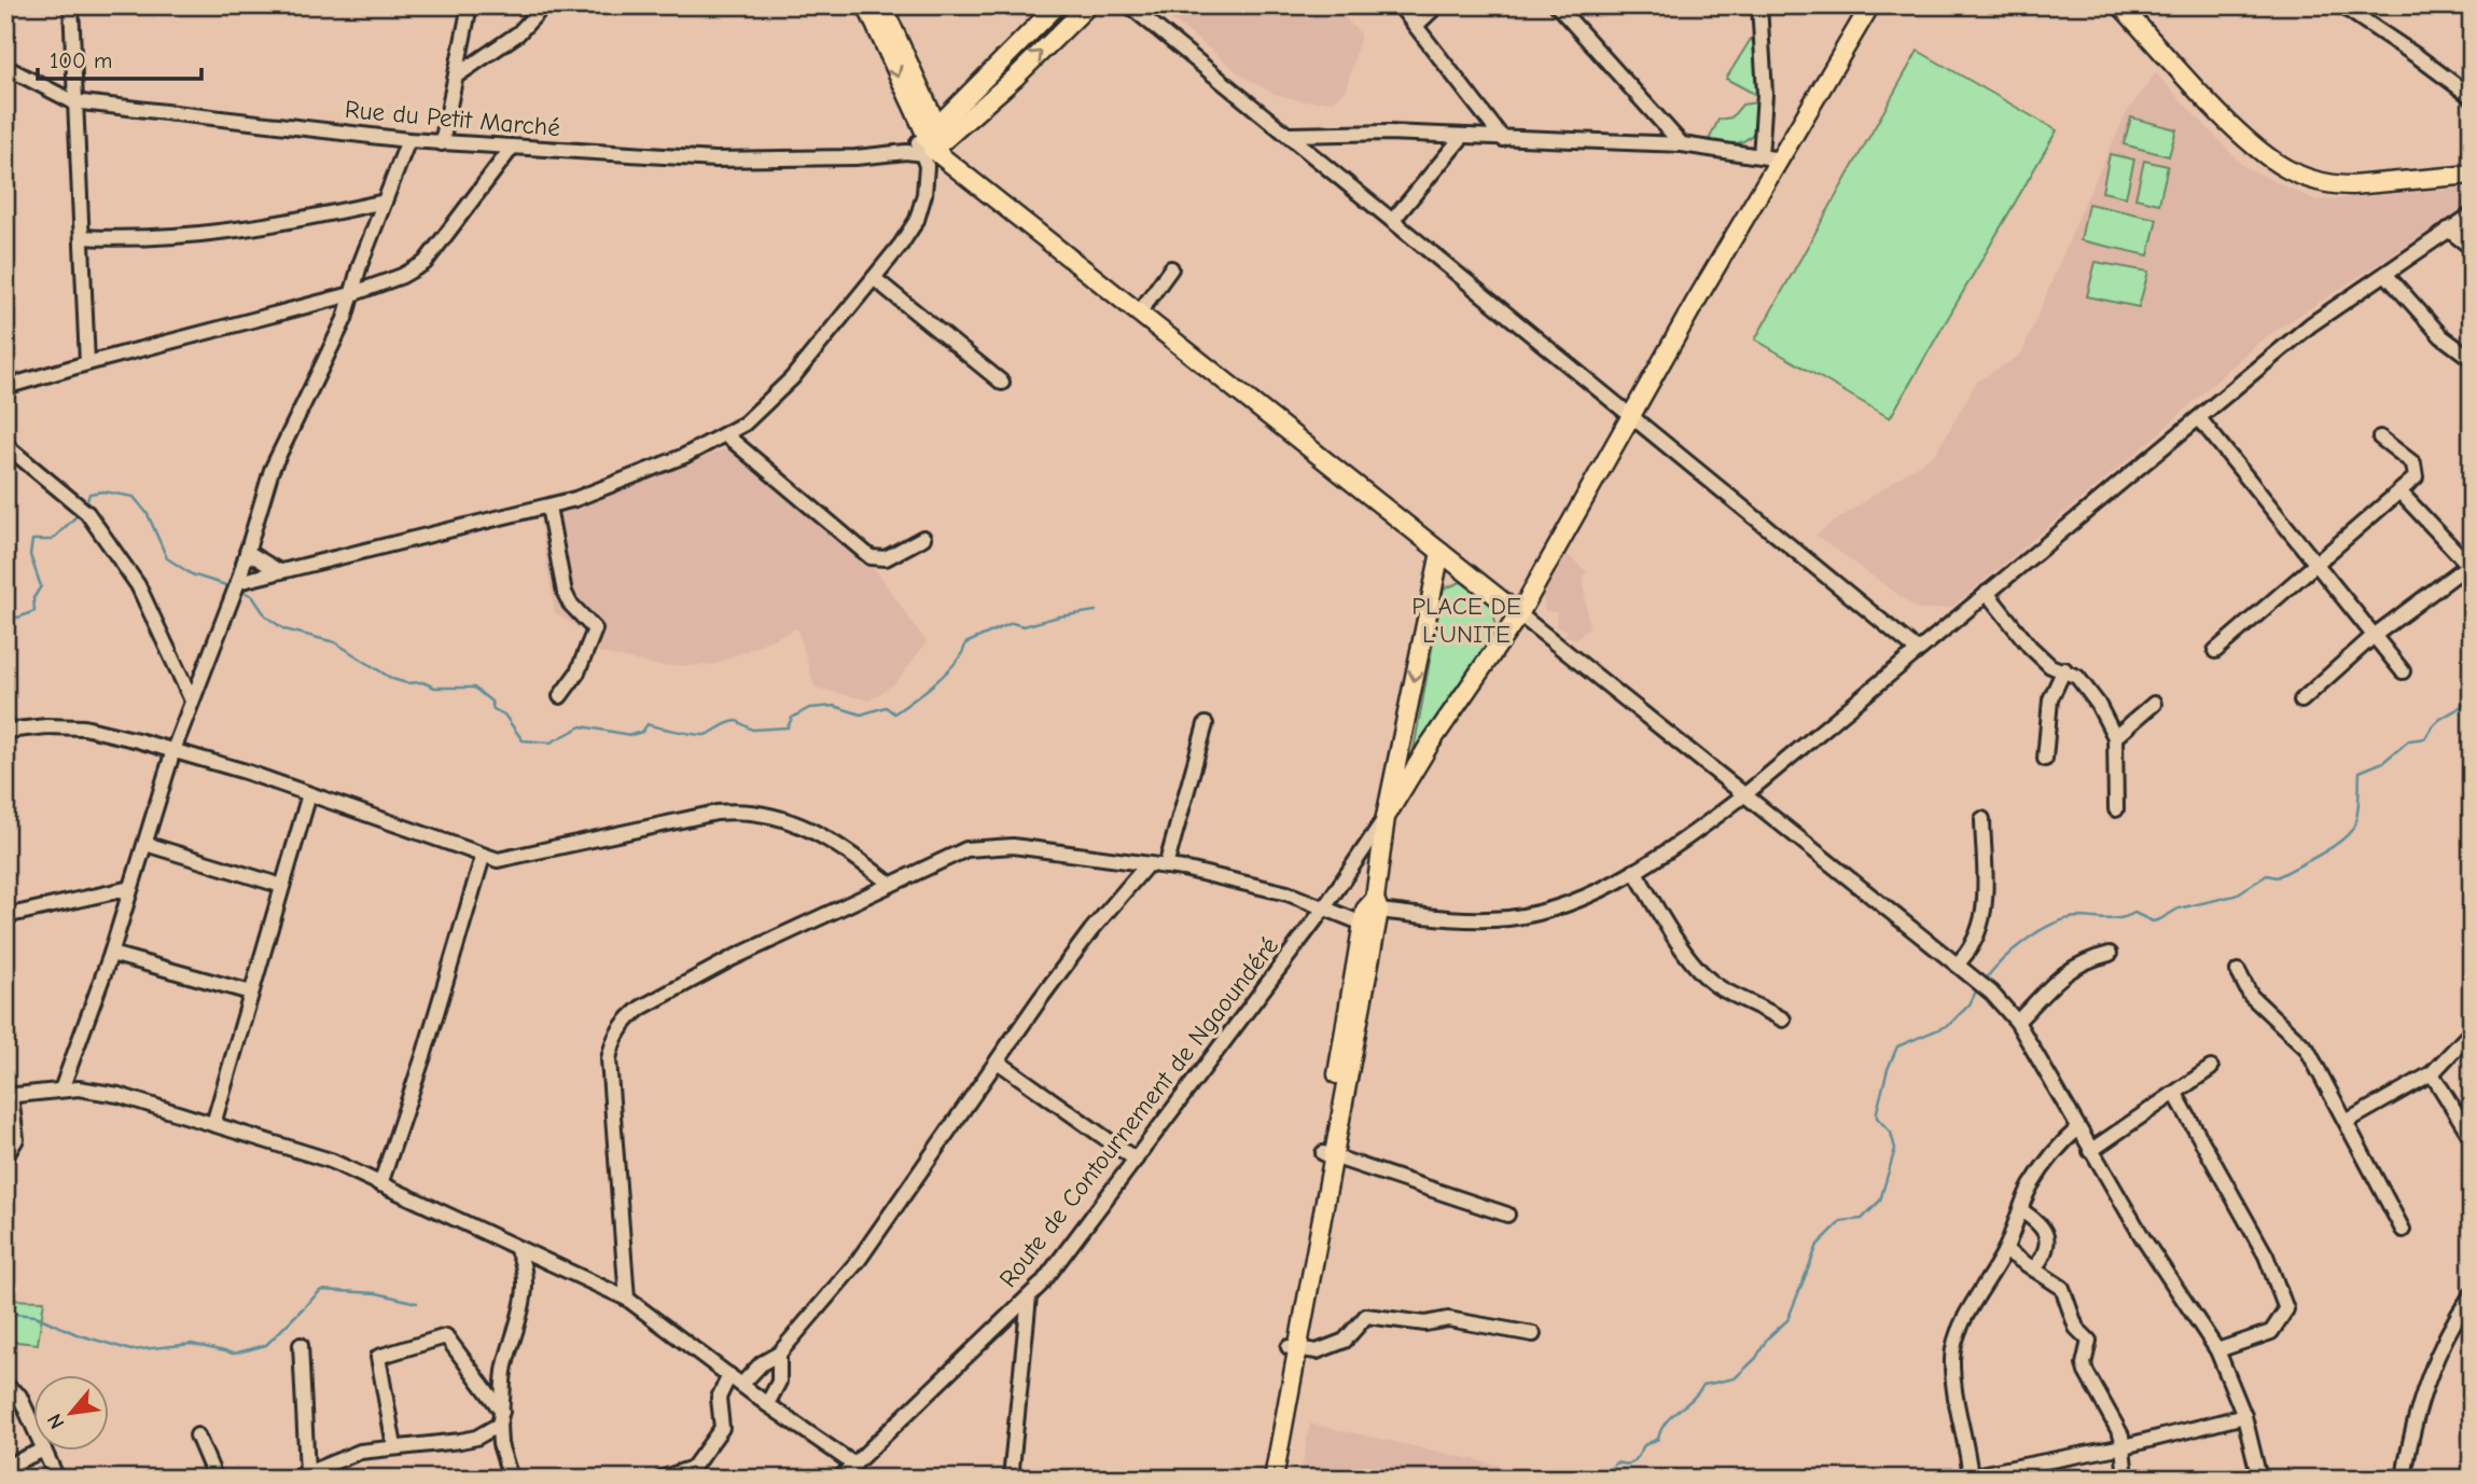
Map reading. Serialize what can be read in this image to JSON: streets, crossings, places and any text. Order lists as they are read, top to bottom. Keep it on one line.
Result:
{"streets":{"street":["Rue du Petit Marché","Route de Contournement de Ngaoundéré"]},"parks":["PLACE DE L'UNITE"],"scale_bar":"100 m","north":"bottom left"}
